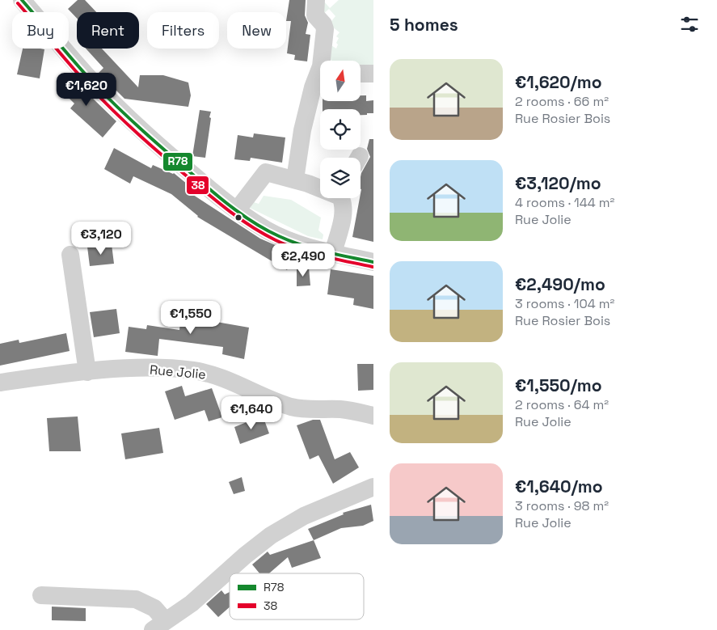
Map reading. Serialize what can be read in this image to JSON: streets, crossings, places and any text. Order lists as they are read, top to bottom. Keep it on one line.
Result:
{"streets":{"street":["Rue Jolie"]},"lines":["transit line R78","transit line 38"],"legend":["R78","38"],"north":"top","page":{"heading":"5 homes","chip":["Buy","Rent","Filters","New"],"list":[{"name":"€1,620/mo","note":"2 rooms · 66 m² · Rue Rosier Bois"},{"name":"€3,120/mo","note":"4 rooms · 144 m² · Rue Jolie"},{"name":"€2,490/mo","note":"3 rooms · 104 m² · Rue Rosier Bois"},{"name":"€1,550/mo","note":"2 rooms · 64 m² · Rue Jolie"},{"name":"€1,640/mo","note":"3 rooms · 98 m² · Rue Jolie"}],"price":["€1,620","€3,120","€2,490","€1,550","€1,640"]}}
